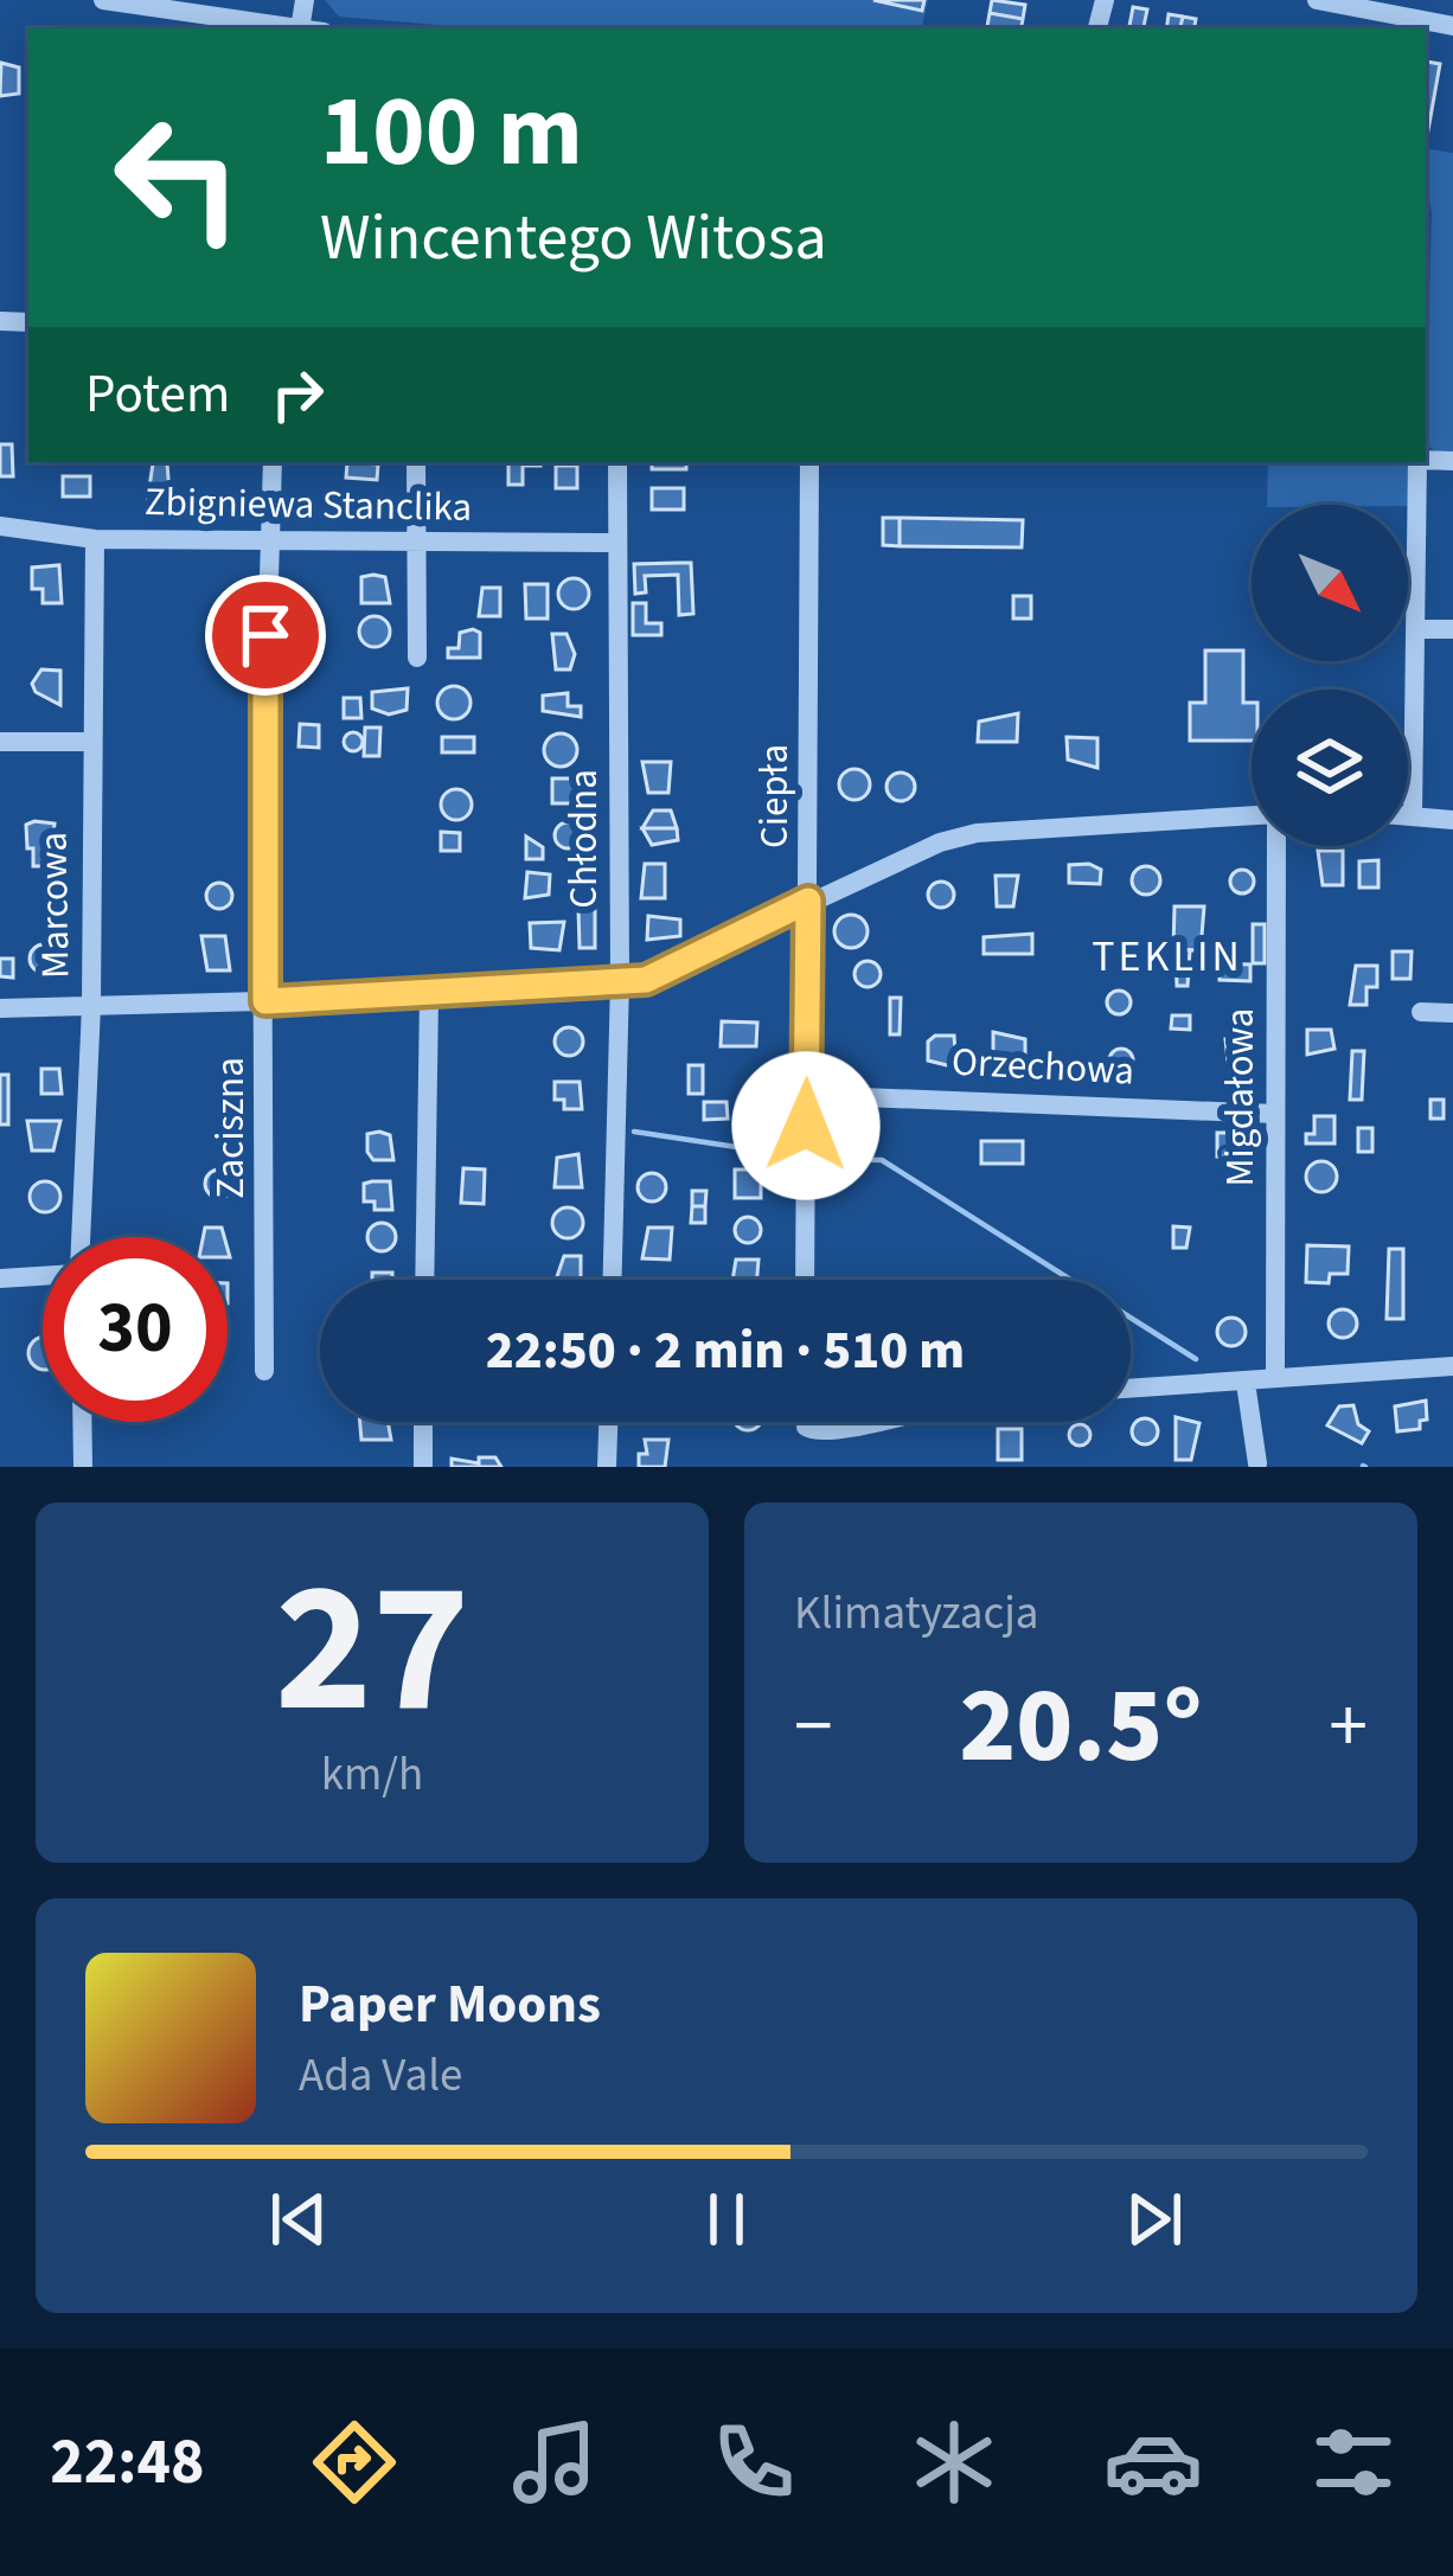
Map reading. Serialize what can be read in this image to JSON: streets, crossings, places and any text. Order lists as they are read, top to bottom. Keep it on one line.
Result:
{"streets":{"street":["Zbigniewa Stanclika","Ciepła","Chłodna","Marcowa","Orzechowa","Migdałowa","Zaciszna"]},"crossings":[["Zbigniewa Stanclika","Chłodna"],["Zbigniewa Stanclika","Marcowa"],["Zbigniewa Stanclika","Zaciszna"],["Ciepła","Orzechowa"],["Orzechowa","Migdałowa"]],"districts":["TEKLIN"],"north":"bottom right","page":{"turn":["100 m","Wincentego Witosa"],"then":"Potem","limit":"30","trip":"22:50 · 2 min · 510 m","tile":[["27","km/h"],"Klimatyzacja"],"heat":["−","20.5°","+"],"song":["Paper Moons","Ada Vale"],"tabs":"22:48"}}
